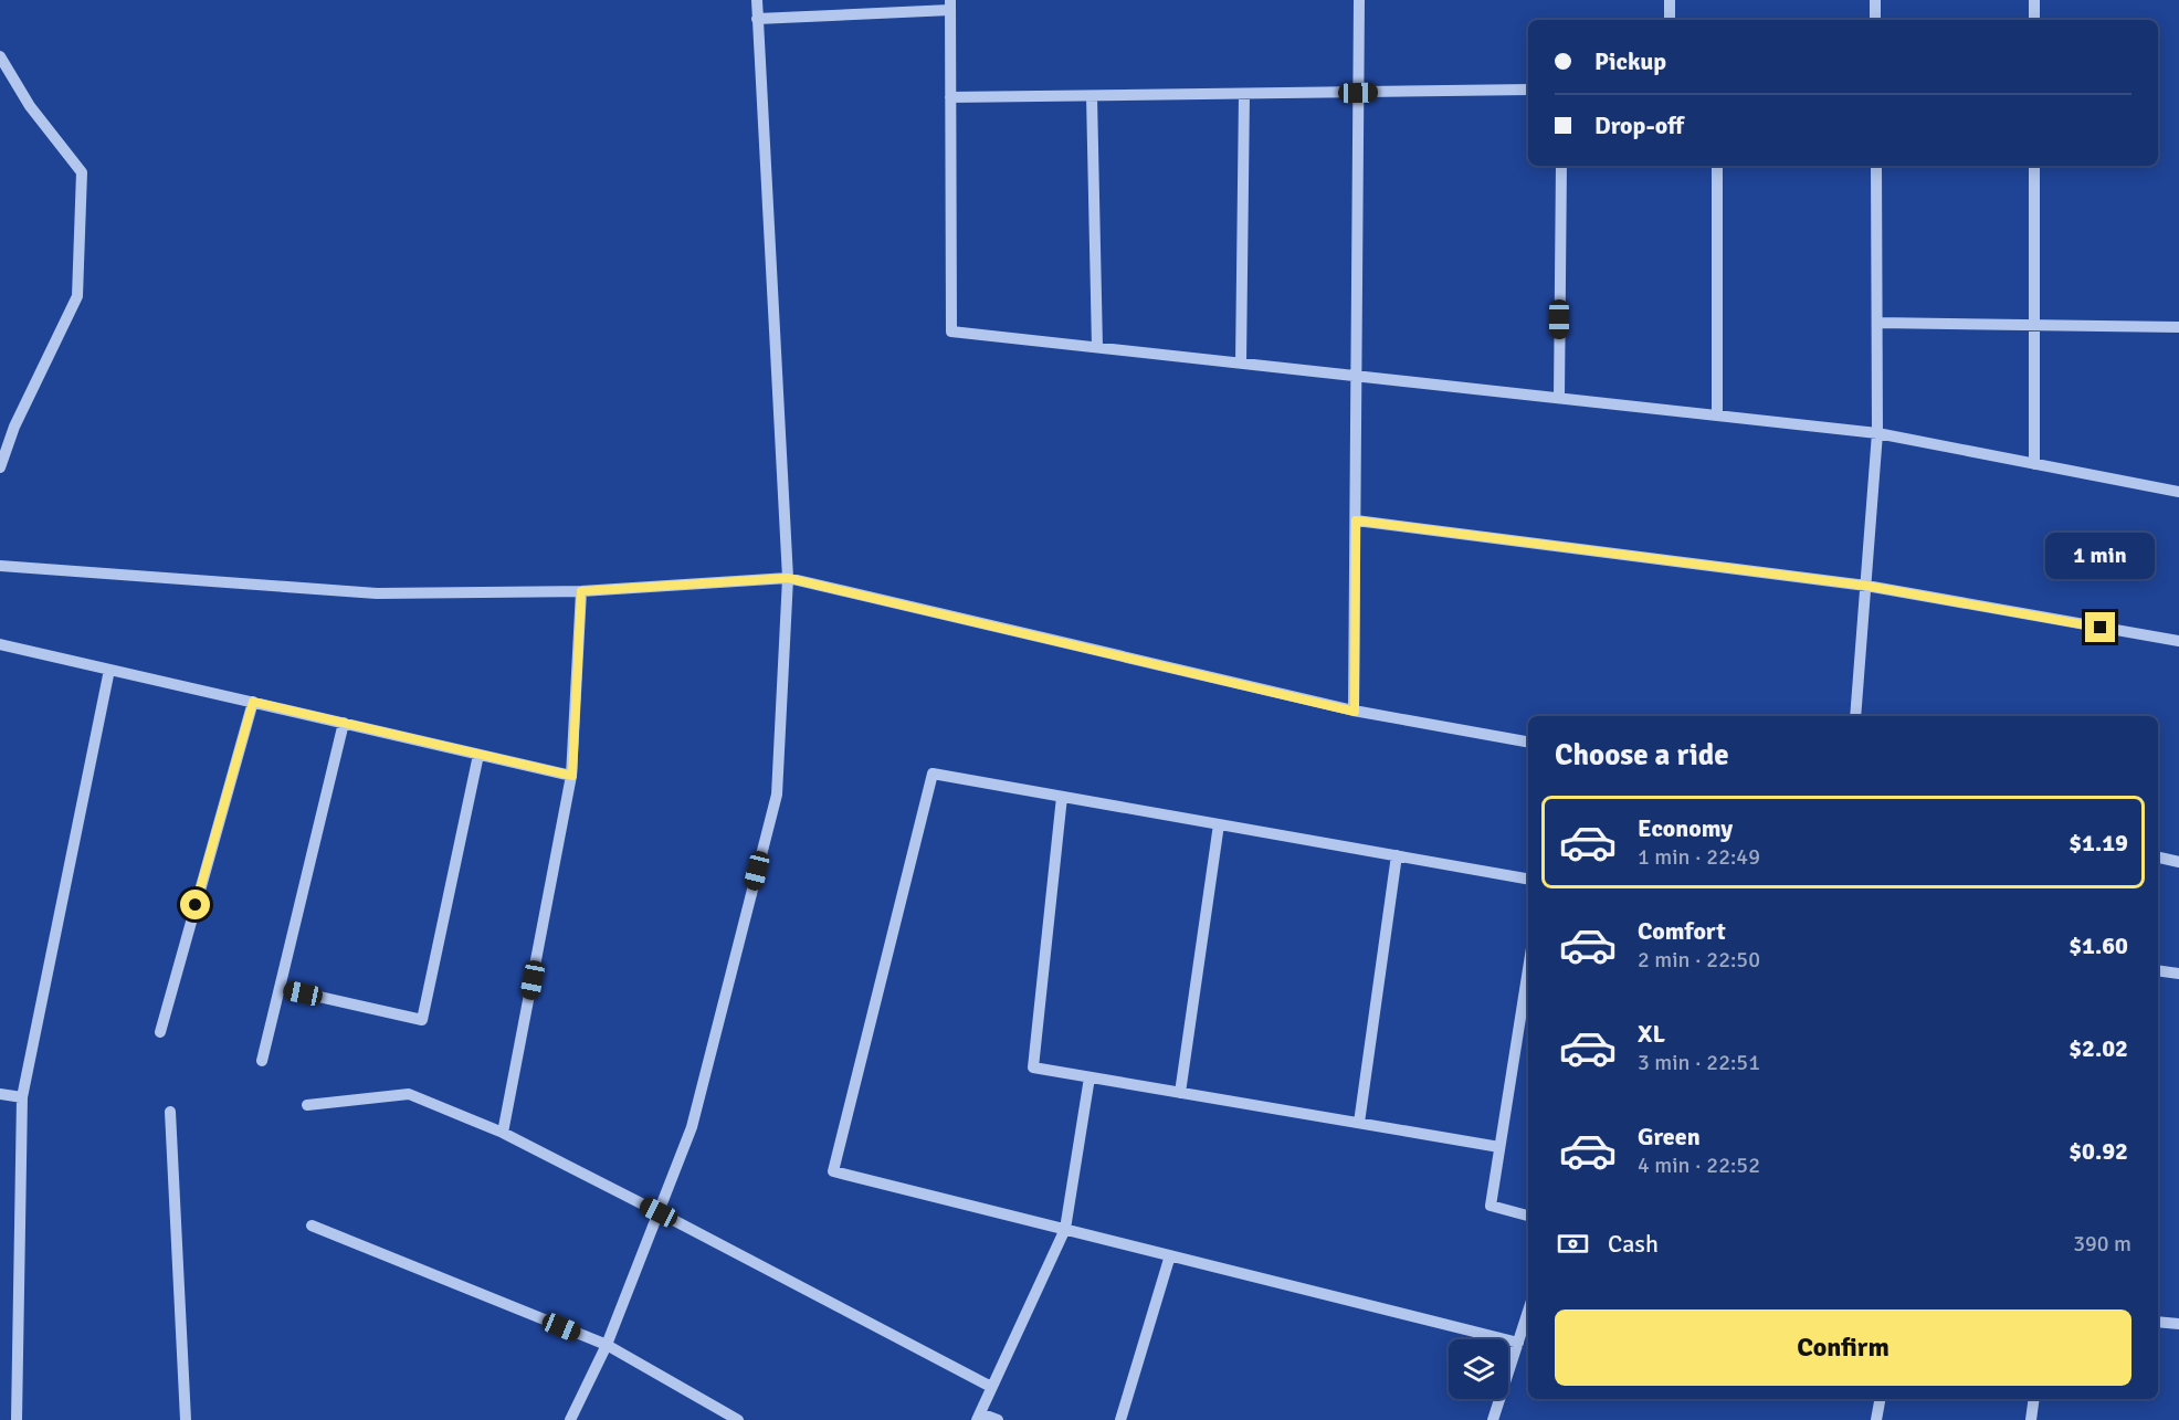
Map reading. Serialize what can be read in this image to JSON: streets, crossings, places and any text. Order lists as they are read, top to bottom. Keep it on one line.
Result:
{"page":{"banner":["Pickup","Drop-off"],"bubble":"1 min","heading":"Choose a ride","list":[{"name":"Economy","note":"1 min · 22:49","value":"$1.19"},{"name":"Comfort","note":"2 min · 22:50","value":"$1.60"},{"name":"XL","note":"3 min · 22:51","value":"$2.02"},{"name":"Green","note":"4 min · 22:52","value":"$0.92"}],"pay":["Cash","390 m"],"buttons":"Confirm"}}
